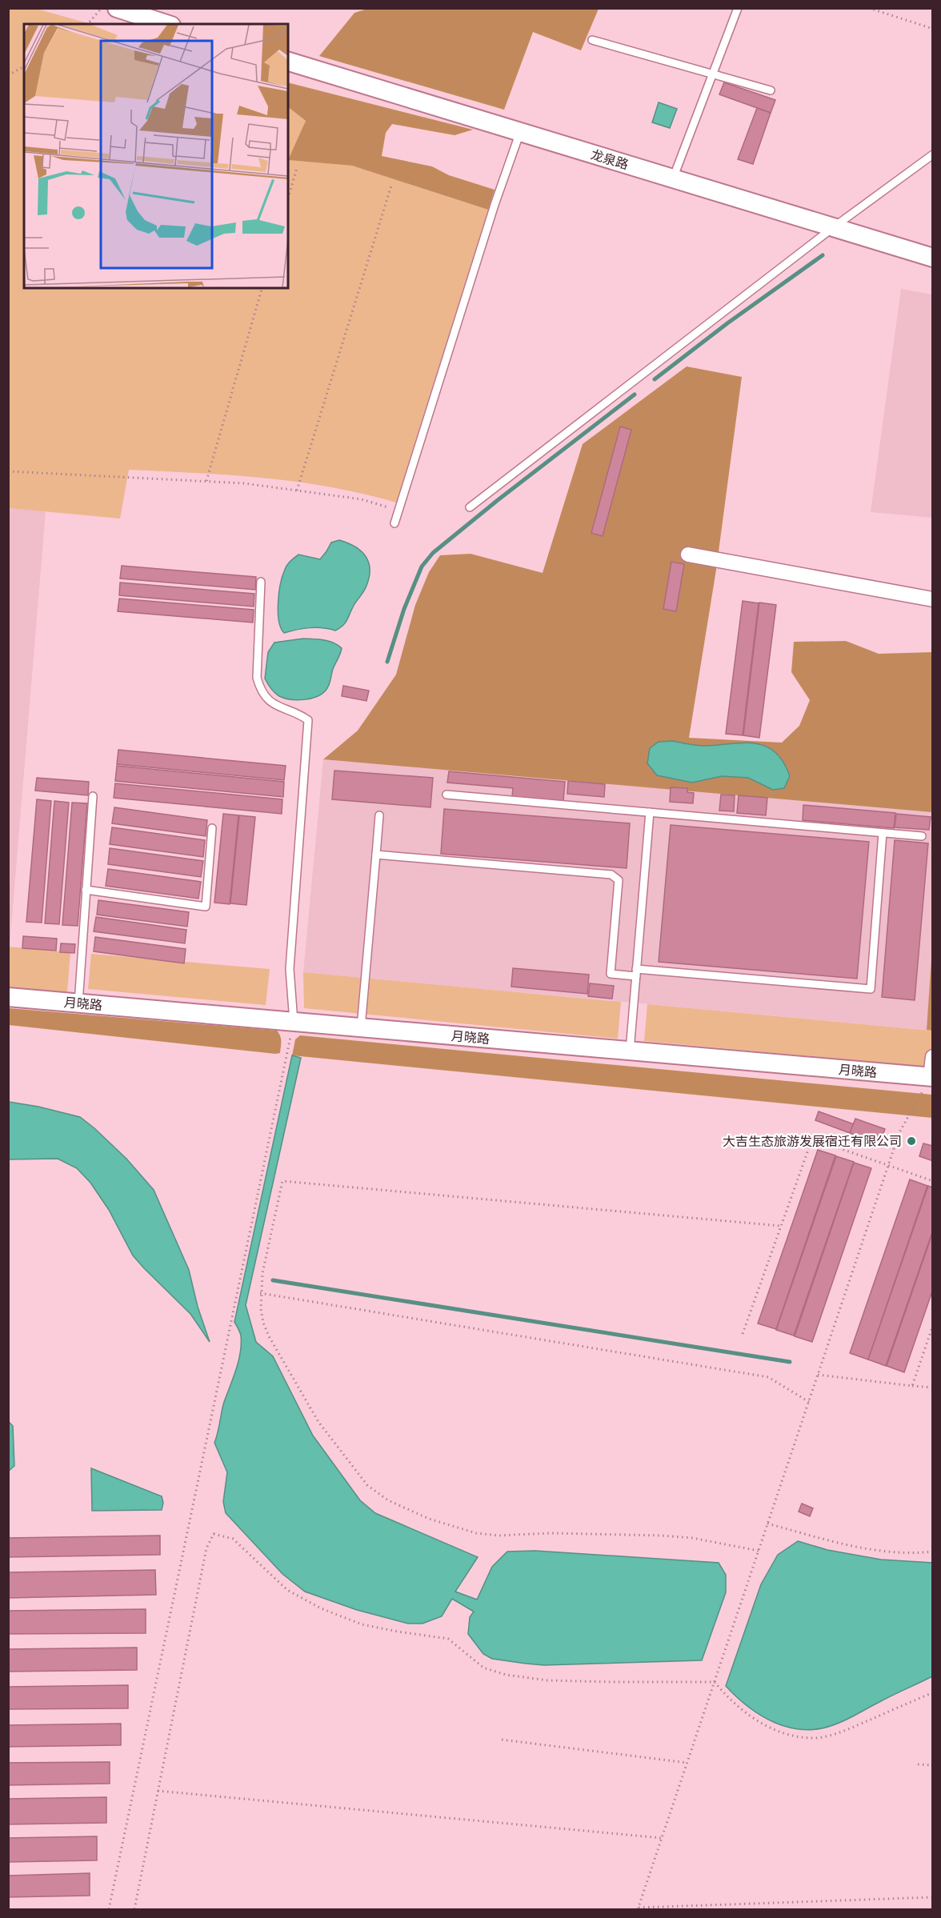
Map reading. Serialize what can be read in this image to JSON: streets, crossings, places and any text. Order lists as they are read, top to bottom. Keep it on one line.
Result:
{"streets":{"street":["龙泉路","月晓路"]},"places":["大吉生态旅游发展宿迁有限公司"]}
